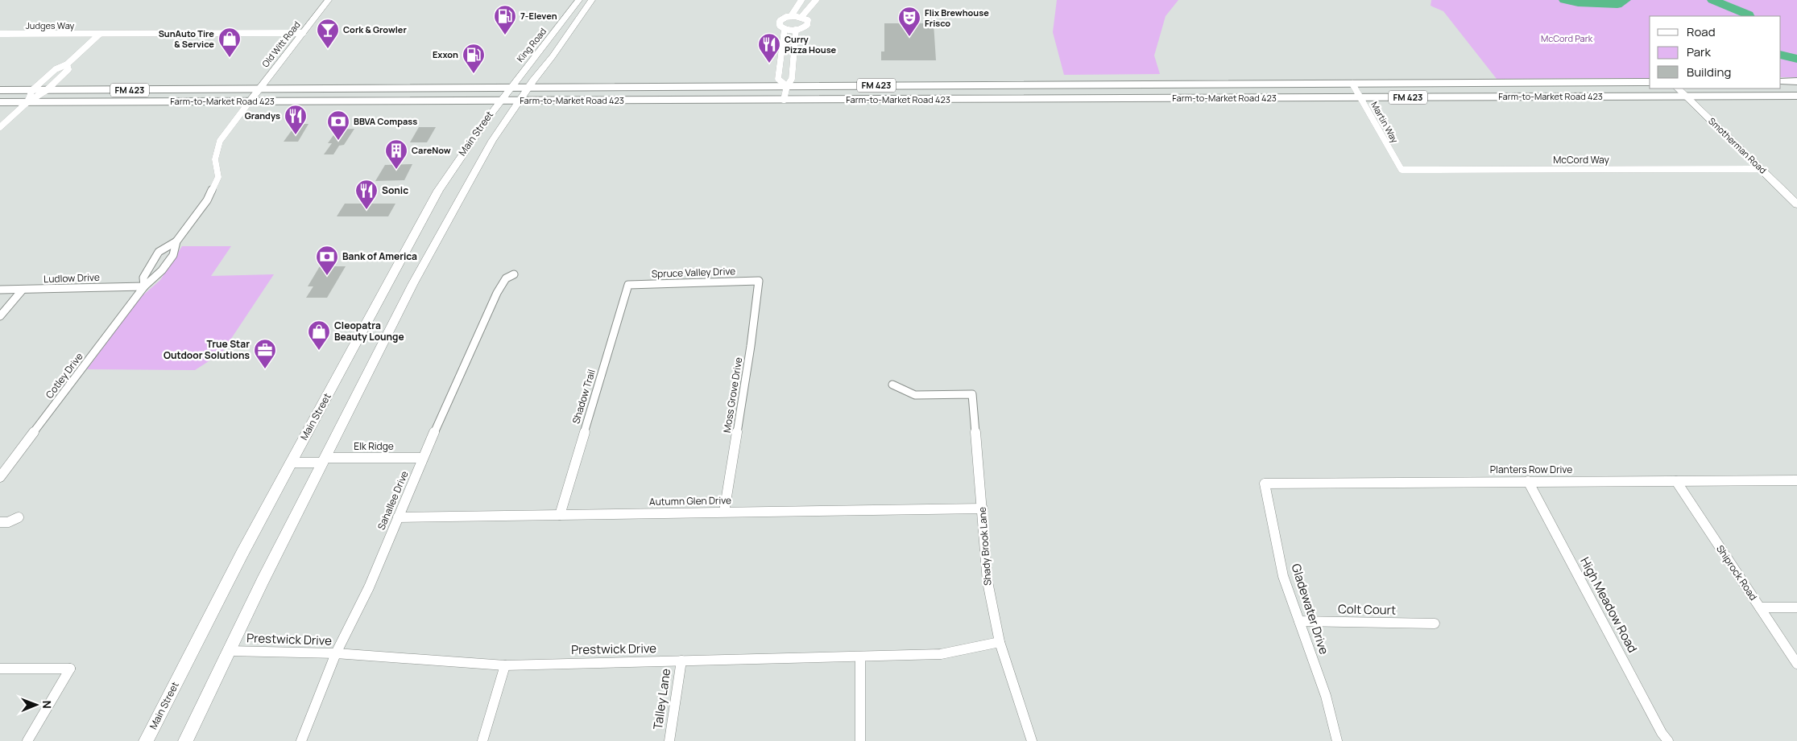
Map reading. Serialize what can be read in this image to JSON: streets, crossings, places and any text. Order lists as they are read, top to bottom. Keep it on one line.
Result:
{"streets":{"main road":["Old Witt Road","King Road","FM 423","Farm-to-Market Road 423","Main Street","Smotherman Road"],"street":["Judges Way","Martin Way","McCord Way","Spruce Valley Drive","Ludlow Drive","Cotley Drive","Moss Grove Drive","Shadow Trail","Elk Ridge","Planters Row Drive","Sahallee Drive","Autumn Glen Drive","Shady Brook Lane","Shiprock Road","High Meadow Road","Gladewater Drive","Colt Court","Prestwick Drive","Talley Lane"]},"crossings":[["Judges Way","Old Witt Road"],["Old Witt Road","Farm-to-Market Road 423"],["King Road","Farm-to-Market Road 423"],["King Road","Main Street"],["Farm-to-Market Road 423","Martin Way"],["Farm-to-Market Road 423","Main Street"],["Farm-to-Market Road 423","Smotherman Road"],["Martin Way","McCord Way"],["Main Street","Elk Ridge"],["Main Street","Prestwick Drive"],["Smotherman Road","McCord Way"],["Spruce Valley Drive","Moss Grove Drive"],["Spruce Valley Drive","Shadow Trail"],["Ludlow Drive","Cotley Drive"],["Moss Grove Drive","Autumn Glen Drive"],["Shadow Trail","Autumn Glen Drive"],["Elk Ridge","Sahallee Drive"],["Planters Row Drive","Shiprock Road"],["Planters Row Drive","High Meadow Road"],["Planters Row Drive","Gladewater Drive"],["Sahallee Drive","Autumn Glen Drive"],["Sahallee Drive","Prestwick Drive"],["Autumn Glen Drive","Shady Brook Lane"],["Shady Brook Lane","Prestwick Drive"],["Gladewater Drive","Colt Court"],["Prestwick Drive","Talley Lane"]],"parks":["McCord Park"],"places":{"fuel station":["7-Eleven","Exxon"],"theatre":["Flix Brewhouse Frisco"],"bar":["Cork & Growler"],"shop":["SunAuto Tire & Service","Cleopatra Beauty Lounge"],"restaurant":["Curry Pizza House","Grandys","Sonic"],"bank":["BBVA Compass","Bank of America"],"building":["CareNow"],"office":["True Star Outdoor Solutions"]},"legend":["Road","Park","Building"],"north":"right"}
